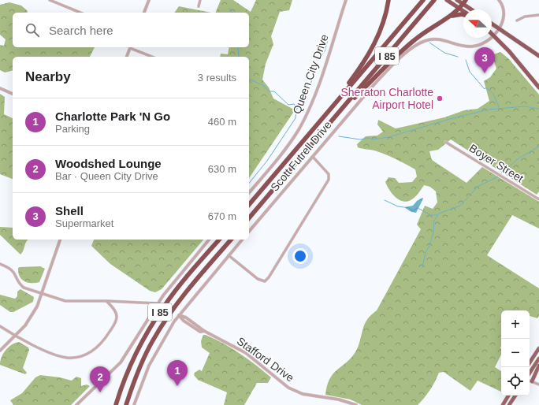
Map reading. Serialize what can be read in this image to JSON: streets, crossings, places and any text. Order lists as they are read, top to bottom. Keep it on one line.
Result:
{"streets":{"highway":["I 85"],"street":["Queen City Drive","Scott Futrell Drive","Boyer Street","Stafford Drive"]},"places":["Sheraton Charlotte Airport Hotel"],"north":"left","page":{"search":"Search here","pins":["3","1","2"],"heading":["Nearby","3 results"],"list":[{"mark":"1","name":"Charlotte Park 'N Go","note":"Parking","value":"460 m"},{"mark":"2","name":"Woodshed Lounge","note":"Bar · Queen City Drive","value":"630 m"},{"mark":"3","name":"Shell","note":"Supermarket","value":"670 m"}],"map_buttons":["+","−"]}}
